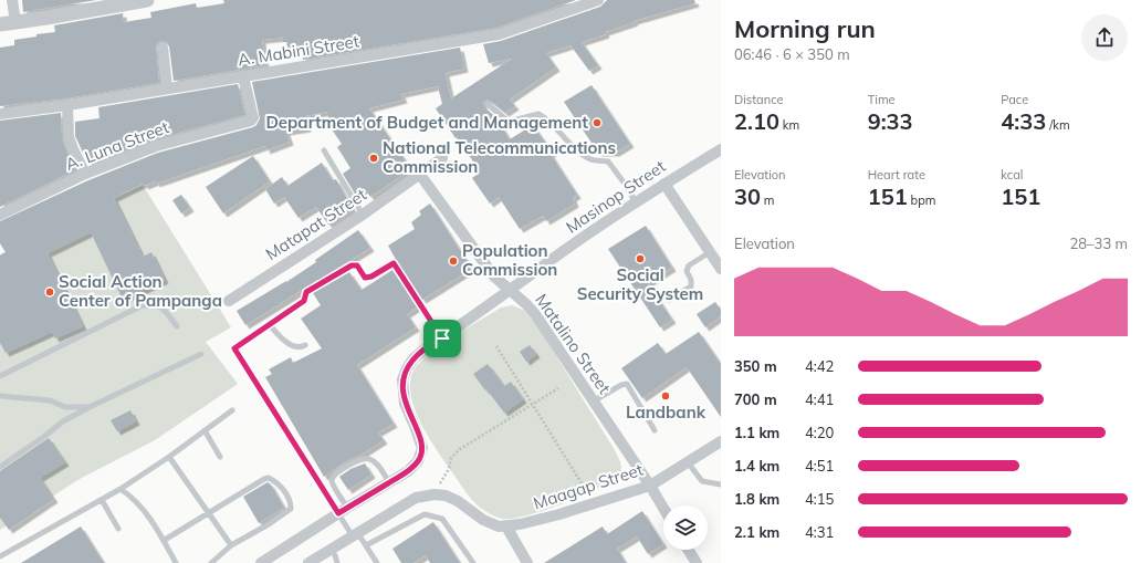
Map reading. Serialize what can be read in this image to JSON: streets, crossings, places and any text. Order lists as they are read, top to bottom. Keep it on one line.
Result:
{"streets":{"street":["A. Mabini Street","A. Luna Street","Masinop Street","Matapat Street","Matalino Street","Maagap Street"]},"crossings":[["A. Mabini Street","A. Luna Street"],["Masinop Street","Matalino Street"],["Matapat Street","Matalino Street"],["Matalino Street","Maagap Street"]],"places":["Department of Budget and Management","National Telecommunications Commission","Social Security System","Population Commission","Social Action Center of Pampanga","Landbank"],"page":{"heading":["Morning run","06:46 · 6 × 350 m"],"stats":[["Distance","2.10 km"],["Time","9:33"],["Pace","4:33 /km"],["Elevation","30 m"],["Heart rate","151 bpm"],["kcal","151"]],"chart":["Elevation","28–33 m"],"list":[{"name":"350 m","note":"4:42"},{"name":"700 m","note":"4:41"},{"name":"1.1 km","note":"4:20"},{"name":"1.4 km","note":"4:51"},{"name":"1.8 km","note":"4:15"},{"name":"2.1 km","note":"4:31"}]}}
